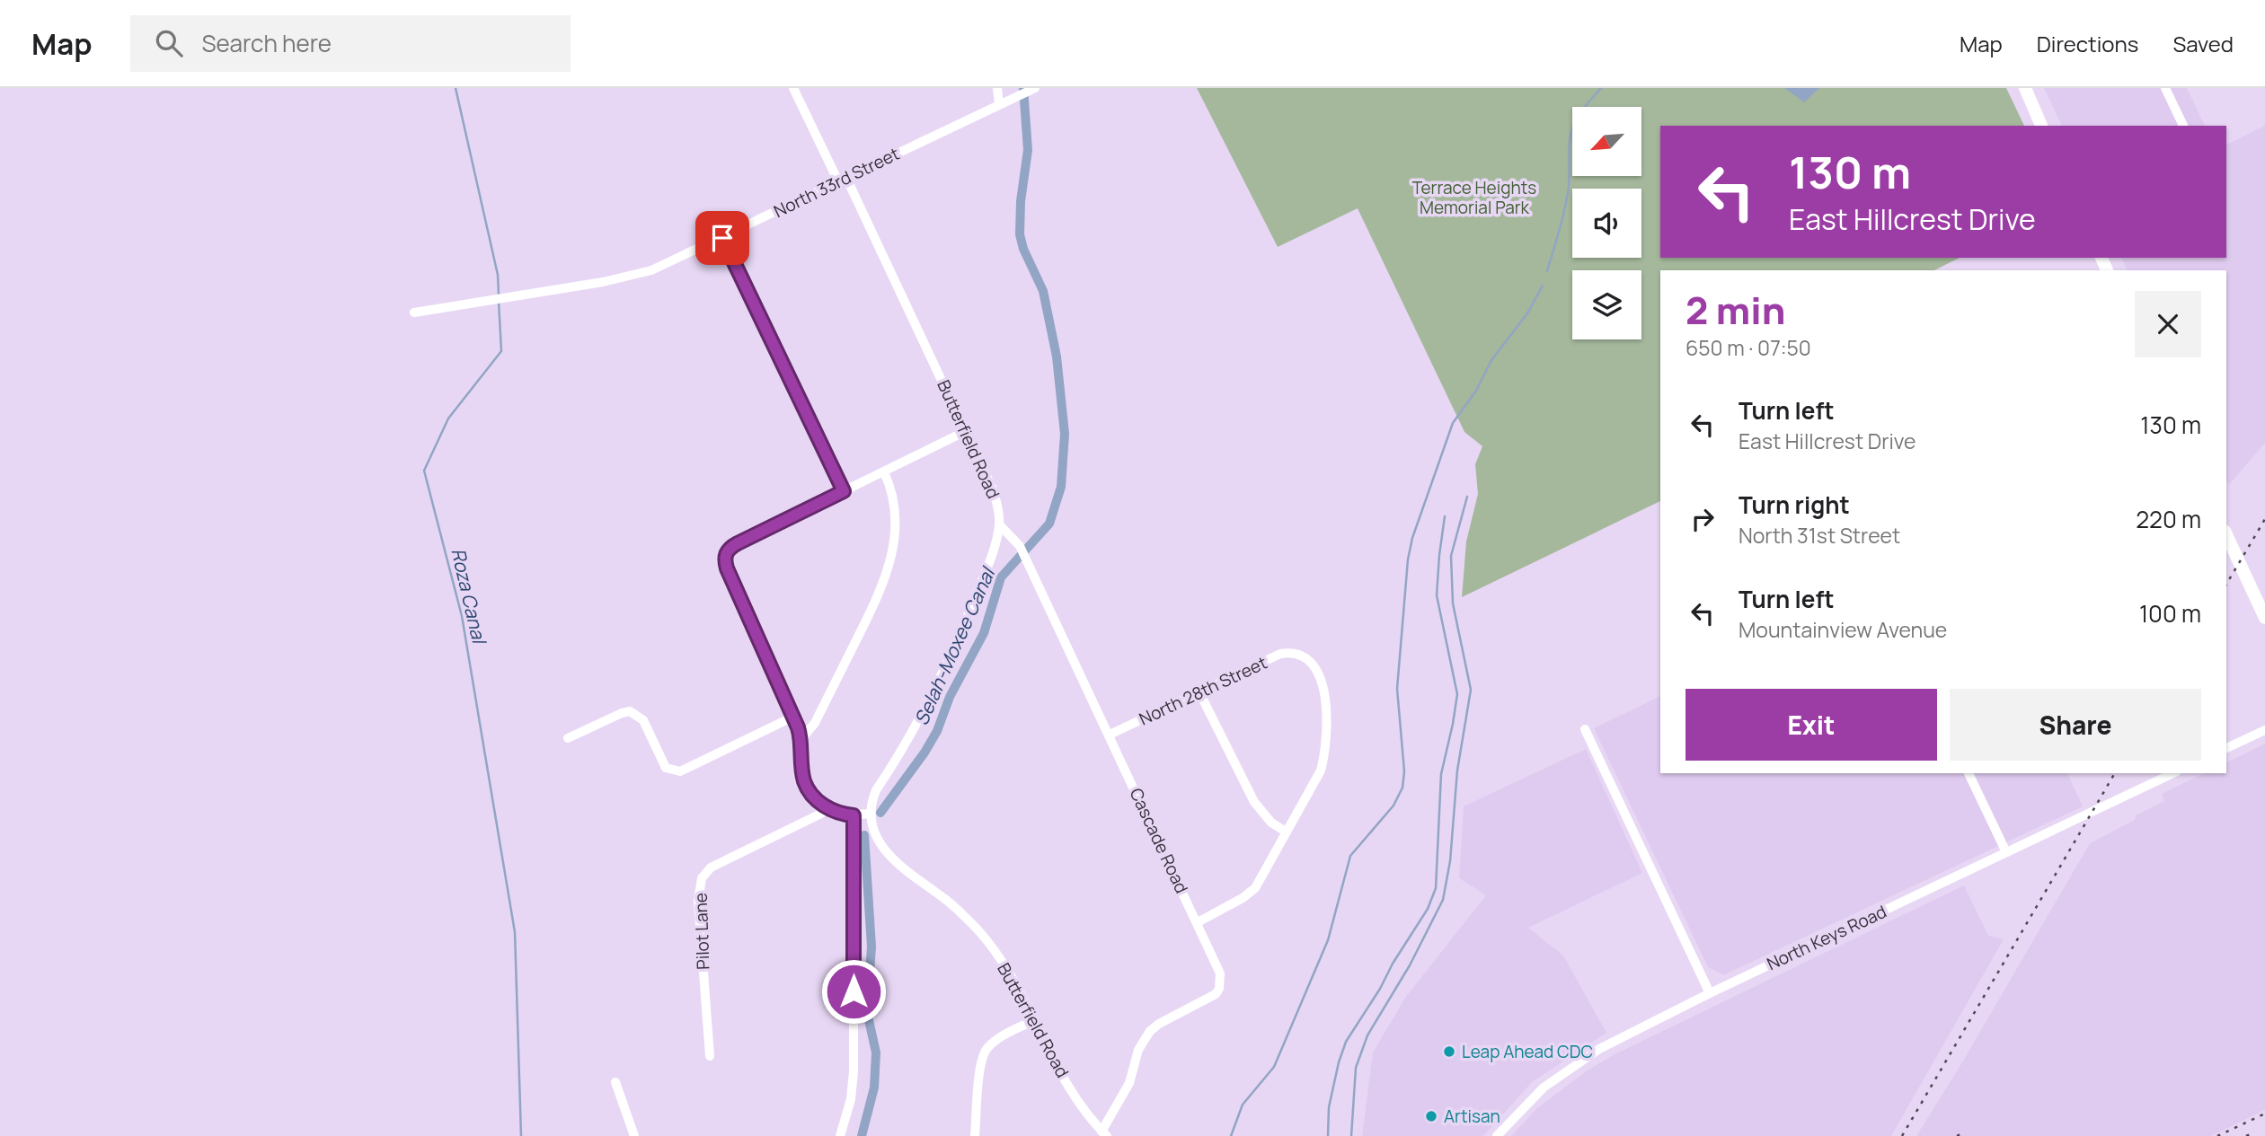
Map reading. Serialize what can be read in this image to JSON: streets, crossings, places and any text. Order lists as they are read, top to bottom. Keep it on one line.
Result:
{"streets":{"street":["North 33rd Street","Butterfield Road","North 28th Street","Cascade Road","Pilot Lane","North Keys Road"]},"crossings":[["North 33rd Street","Butterfield Road"],["Butterfield Road","Cascade Road"],["North 28th Street","Cascade Road"]],"water":["Roza Canal","Selah-Moxee Canal"],"parks":["Terrace Heights Memorial Park"],"places":["Leap Ahead CDC","Artisan"],"north":"bottom left","page":{"header":"Map","search":"Search here","nav":["Map","Directions","Saved"],"turn":["130 m","East Hillcrest Drive"],"heading":["2 min","650 m · 07:50"],"list":[{"name":"Turn left","note":"East Hillcrest Drive","value":"130 m"},{"name":"Turn right","note":"North 31st Street","value":"220 m"},{"name":"Turn left","note":"Mountainview Avenue","value":"100 m"}],"buttons":["Exit","Share"]}}
